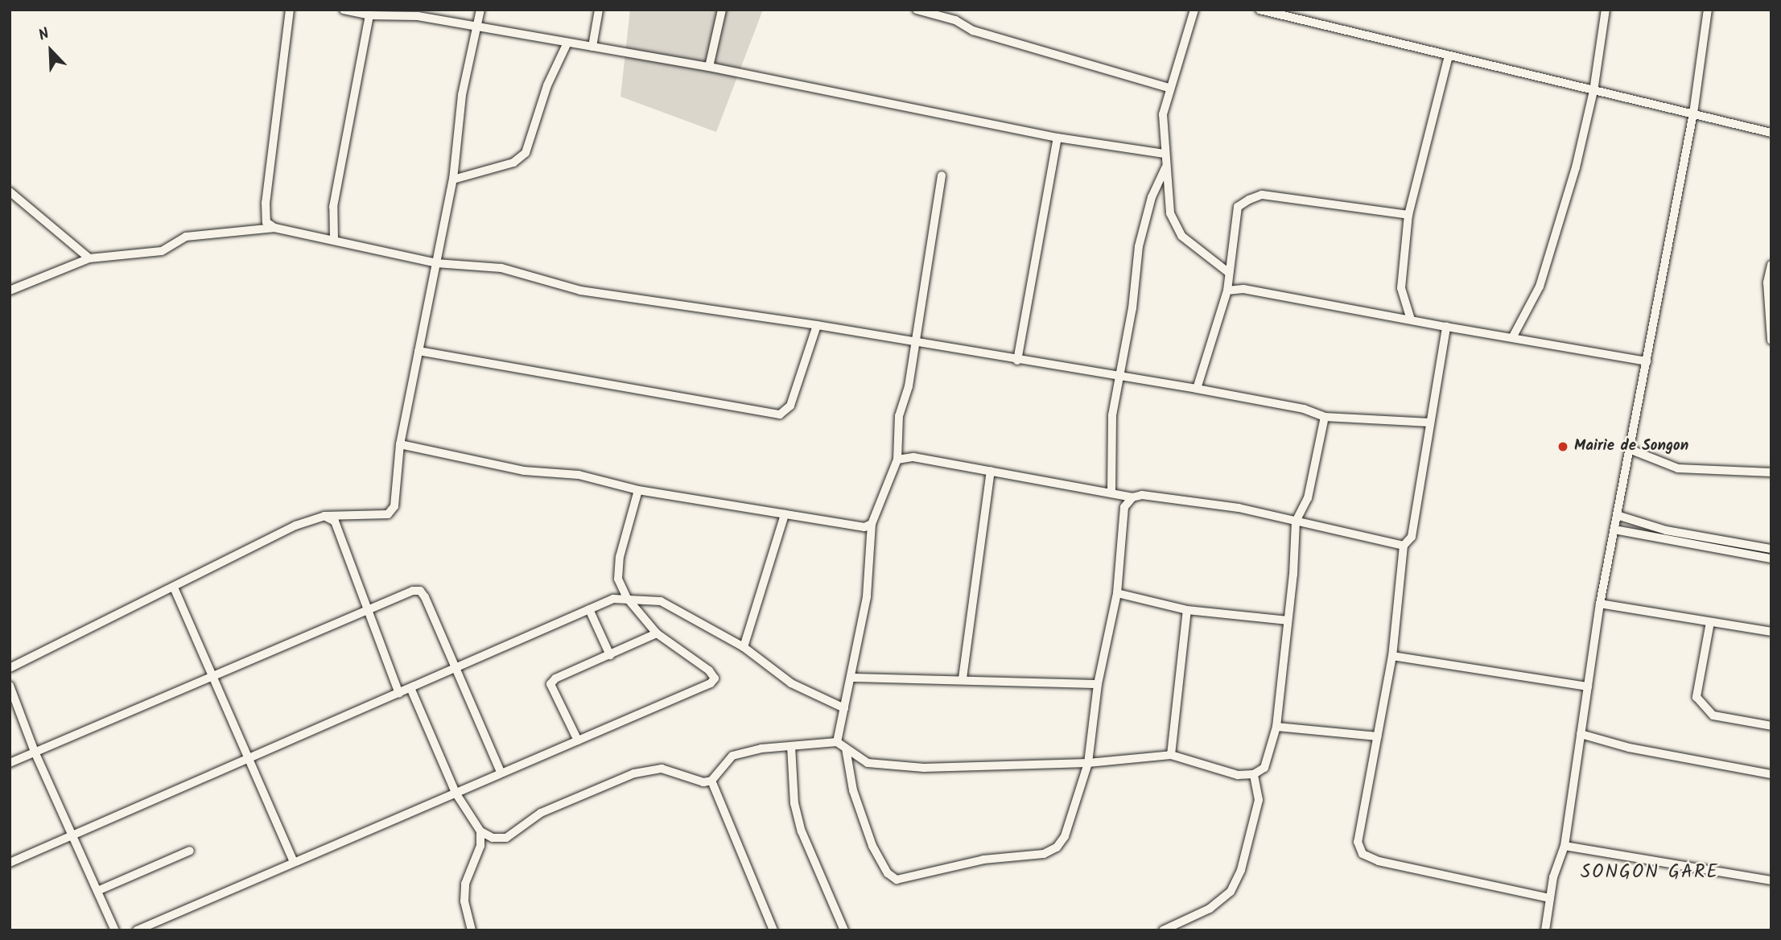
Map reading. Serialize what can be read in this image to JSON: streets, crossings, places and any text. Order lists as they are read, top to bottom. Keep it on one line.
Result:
{"districts":["SONGON GARE"],"places":["Mairie de Songon"],"north":"top left"}
